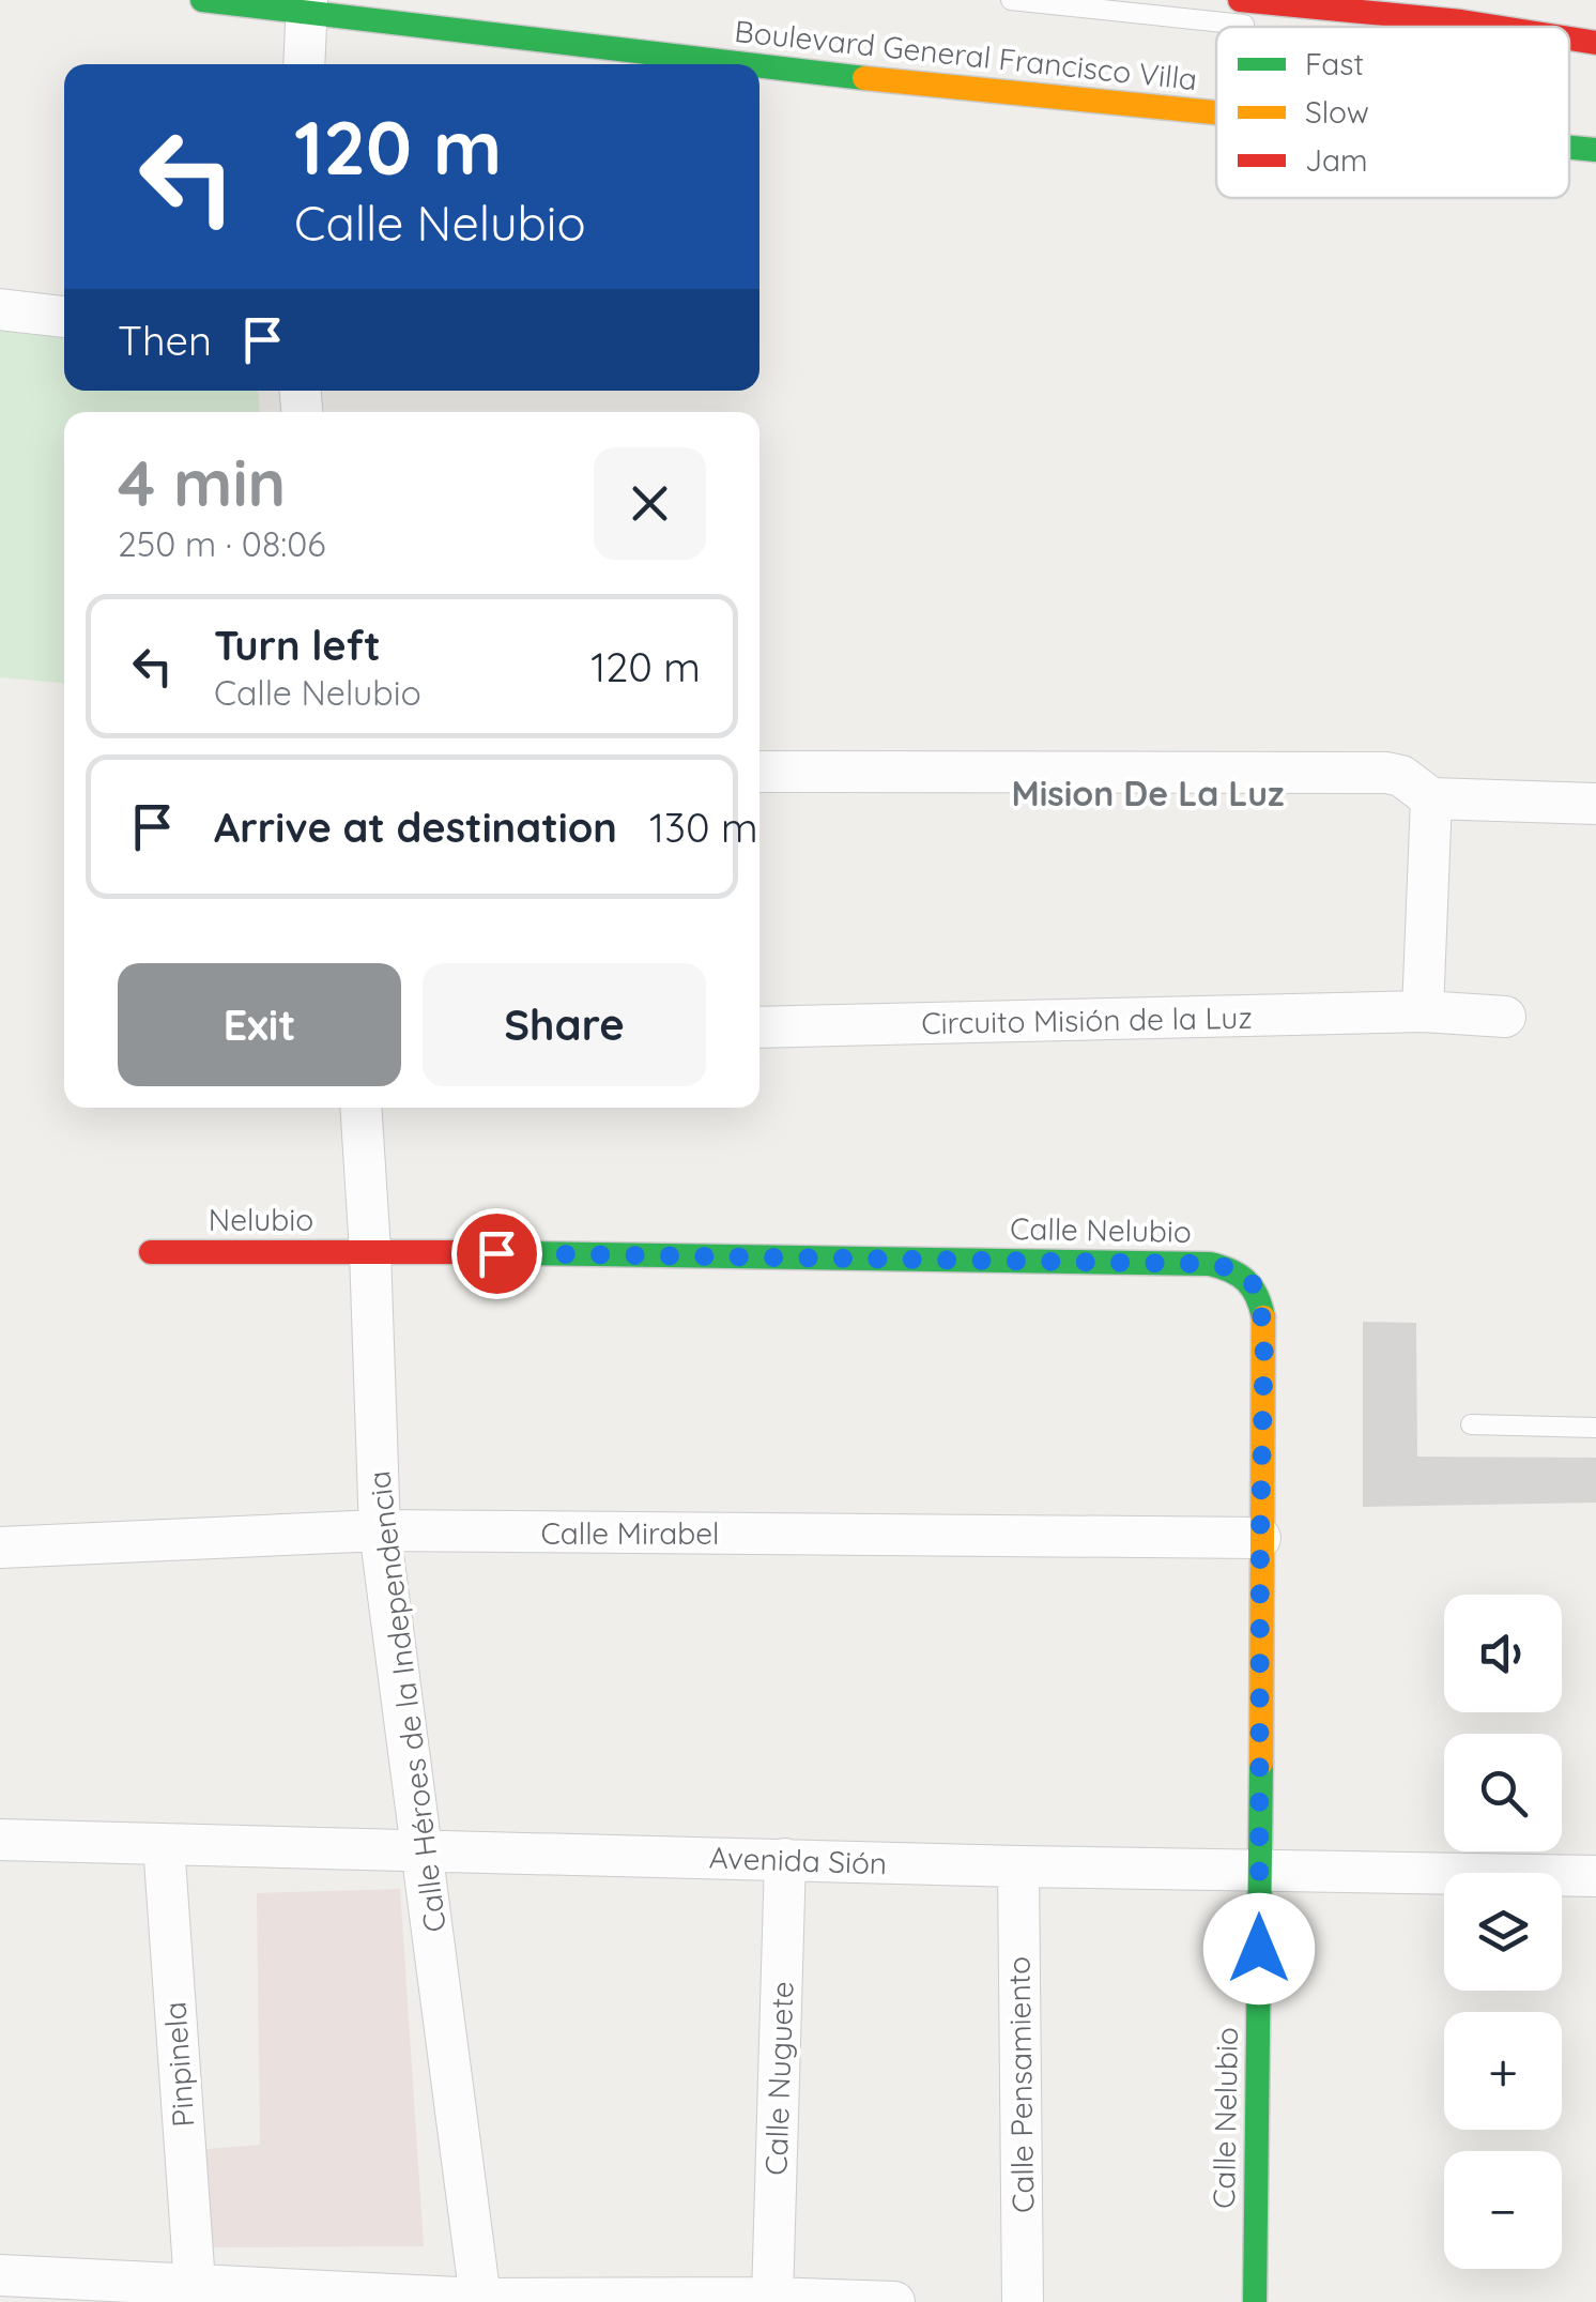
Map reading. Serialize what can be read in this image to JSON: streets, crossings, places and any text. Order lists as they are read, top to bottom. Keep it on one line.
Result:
{"streets":{"street":["Boulevard General Francisco Villa","Circuito Misión de la Luz","Nelubio","Calle Nelubio","Calle Mirabel","Calle Héroes de la Independencia","Avenida Sión","Pinpinela","Calle Nuguete","Calle Pensamiento"]},"crossings":[["Nelubio","Calle Nelubio"],["Nelubio","Calle Héroes de la Independencia"],["Calle Nelubio","Calle Mirabel"],["Calle Nelubio","Calle Héroes de la Independencia"],["Calle Nelubio","Avenida Sión"],["Calle Mirabel","Calle Héroes de la Independencia"],["Calle Héroes de la Independencia","Avenida Sión"],["Avenida Sión","Pinpinela"],["Avenida Sión","Calle Nuguete"],["Avenida Sión","Calle Pensamiento"]],"districts":["Mision De La Luz"],"legend":["Fast","Slow","Jam"],"page":{"turn":["120 m","Calle Nelubio"],"then":"Then","heading":["4 min","250 m · 08:06"],"list":[{"name":"Turn left","note":"Calle Nelubio","value":"120 m"},{"name":"Arrive at destination","value":"130 m"}],"buttons":["Exit","Share"],"map_buttons":["+","−"]}}
